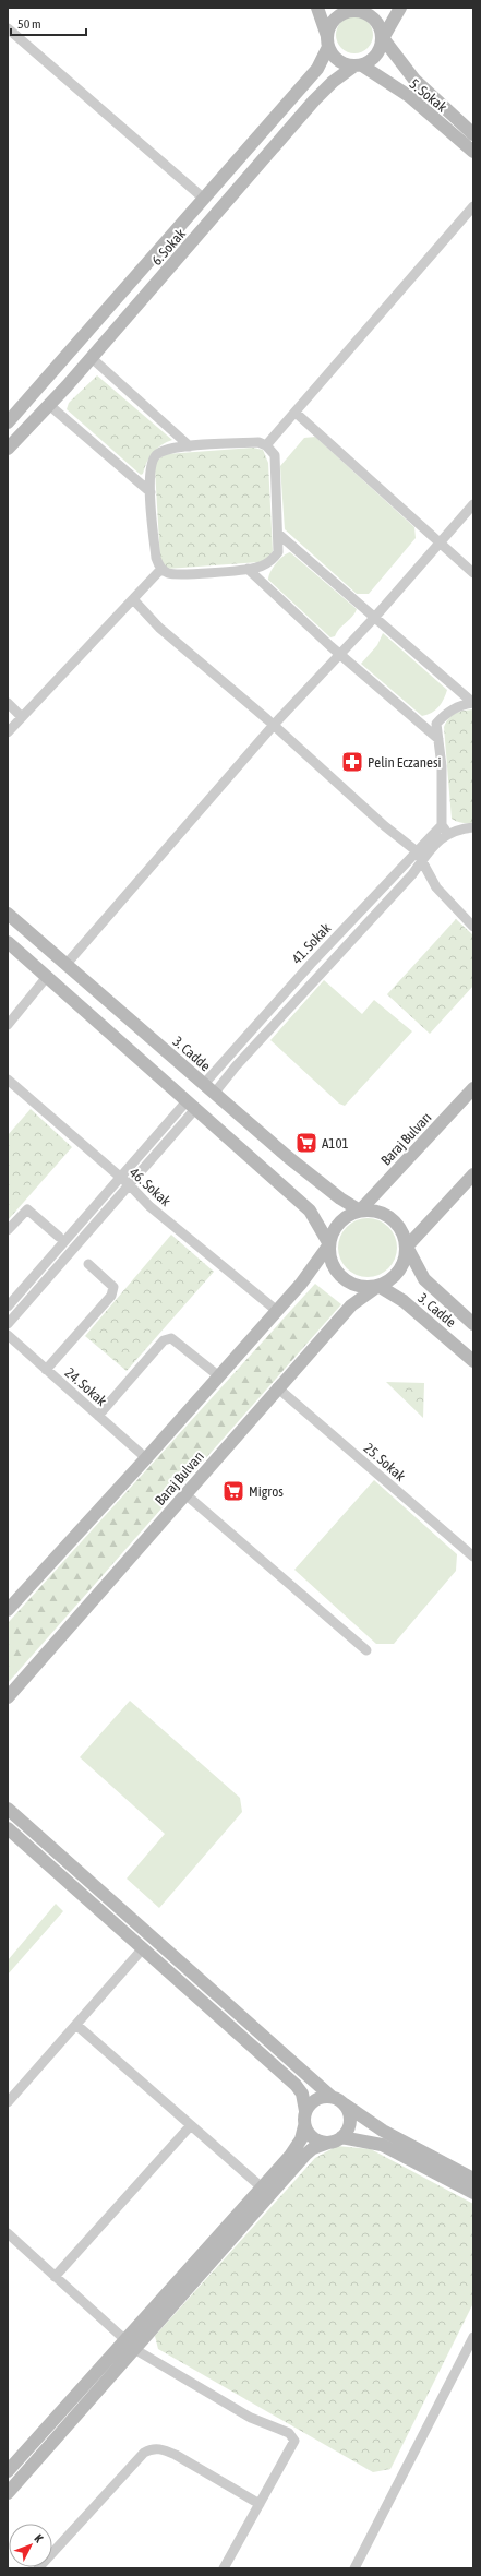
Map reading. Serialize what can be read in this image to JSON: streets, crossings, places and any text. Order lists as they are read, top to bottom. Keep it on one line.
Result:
{"streets":{"street":["5. Sokak","6. Sokak","41. Sokak","3. Cadde","Baraj Bulvarı","46. Sokak","24. Sokak","25. Sokak"]},"crossings":[["5. Sokak","6. Sokak"],["41. Sokak","3. Cadde"],["3. Cadde","Baraj Bulvarı"],["Baraj Bulvarı","25. Sokak"]],"places":{"pharmacy":["Pelin Eczanesi"],"supermarket":["A101","Migros"]},"scale_bar":"50 m","north":"top right"}
